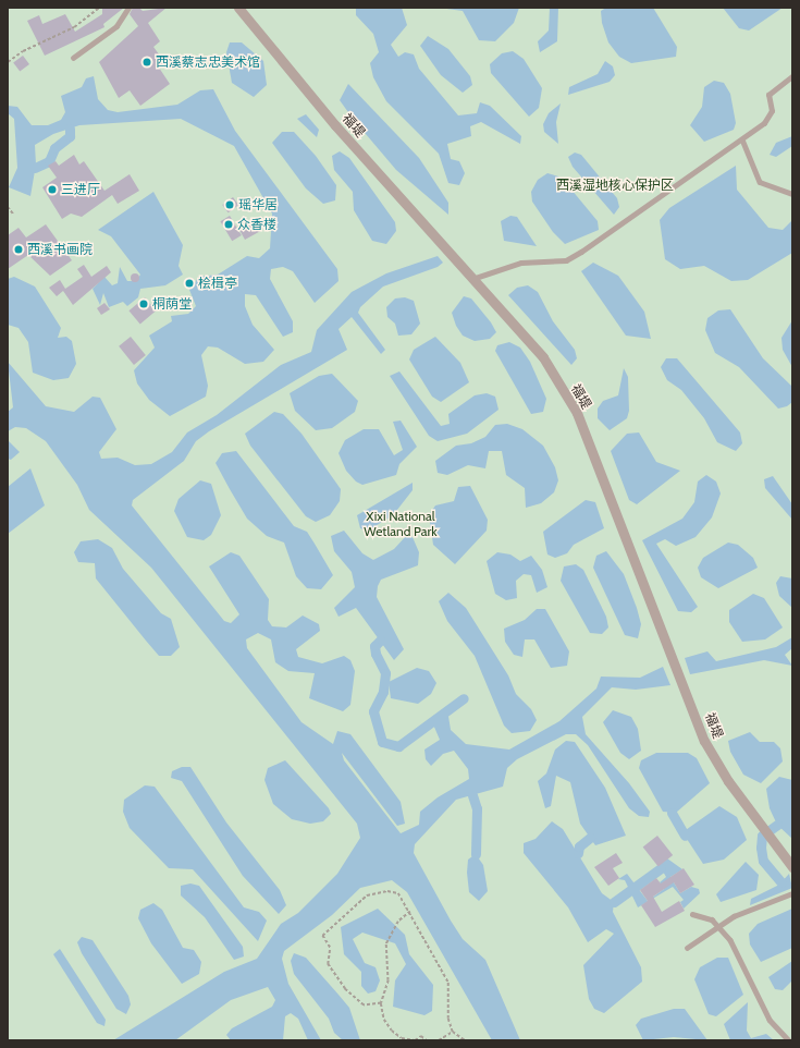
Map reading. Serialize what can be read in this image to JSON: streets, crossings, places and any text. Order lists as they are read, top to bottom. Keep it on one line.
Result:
{"streets":{"street":["福堤"]},"parks":["西溪湿地核心保护区","Xixi National Wetland Park"],"places":["西溪蔡志忠美术馆","三进厅","瑶华居","众香楼","西溪书画院","桧楫亭","桐荫堂"]}
